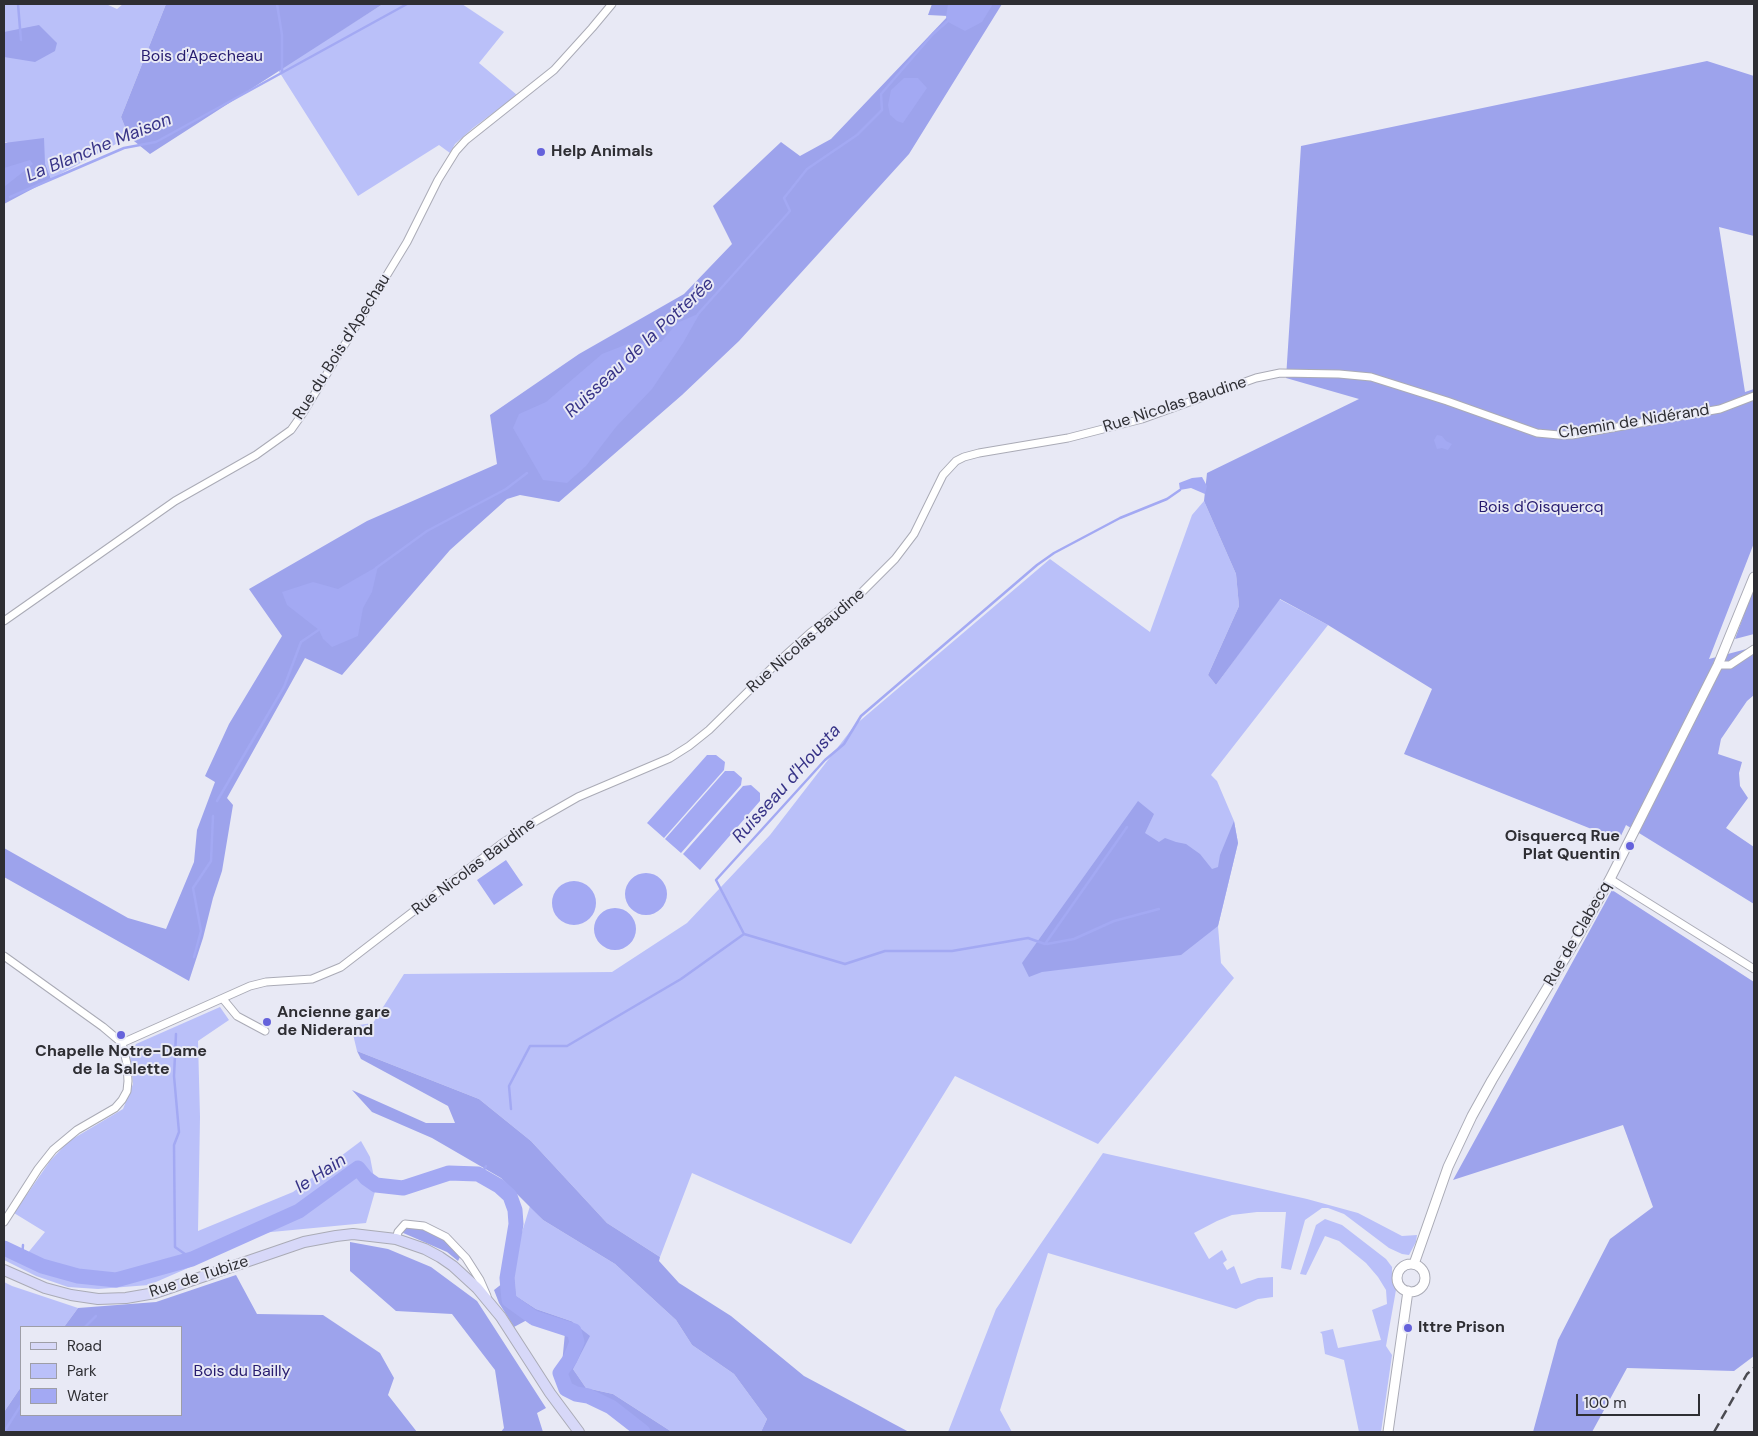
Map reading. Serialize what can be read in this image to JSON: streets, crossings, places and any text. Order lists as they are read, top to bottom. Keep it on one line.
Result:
{"streets":{"main road":["Rue de Tubize"],"street":["Rue du Bois d'Apechau","Rue Nicolas Baudine","Chemin de Nidérand","Rue de Clabecq"]},"crossings":[["Rue Nicolas Baudine","Chemin de Nidérand"]],"water":["La Blanche Maison","Ruisseau de la Potterée","Ruisseau d'Housta","le Hain"],"parks":["Bois d'Apecheau","Bois d'Oisquercq","Bois du Bailly"],"places":["Help Animals","Oisquercq Rue Plat Quentin","Ancienne gare de Niderand","Chapelle Notre-Dame de la Salette","Ittre Prison"],"legend":["Road","Park","Water"],"scale_bar":"100 m"}
